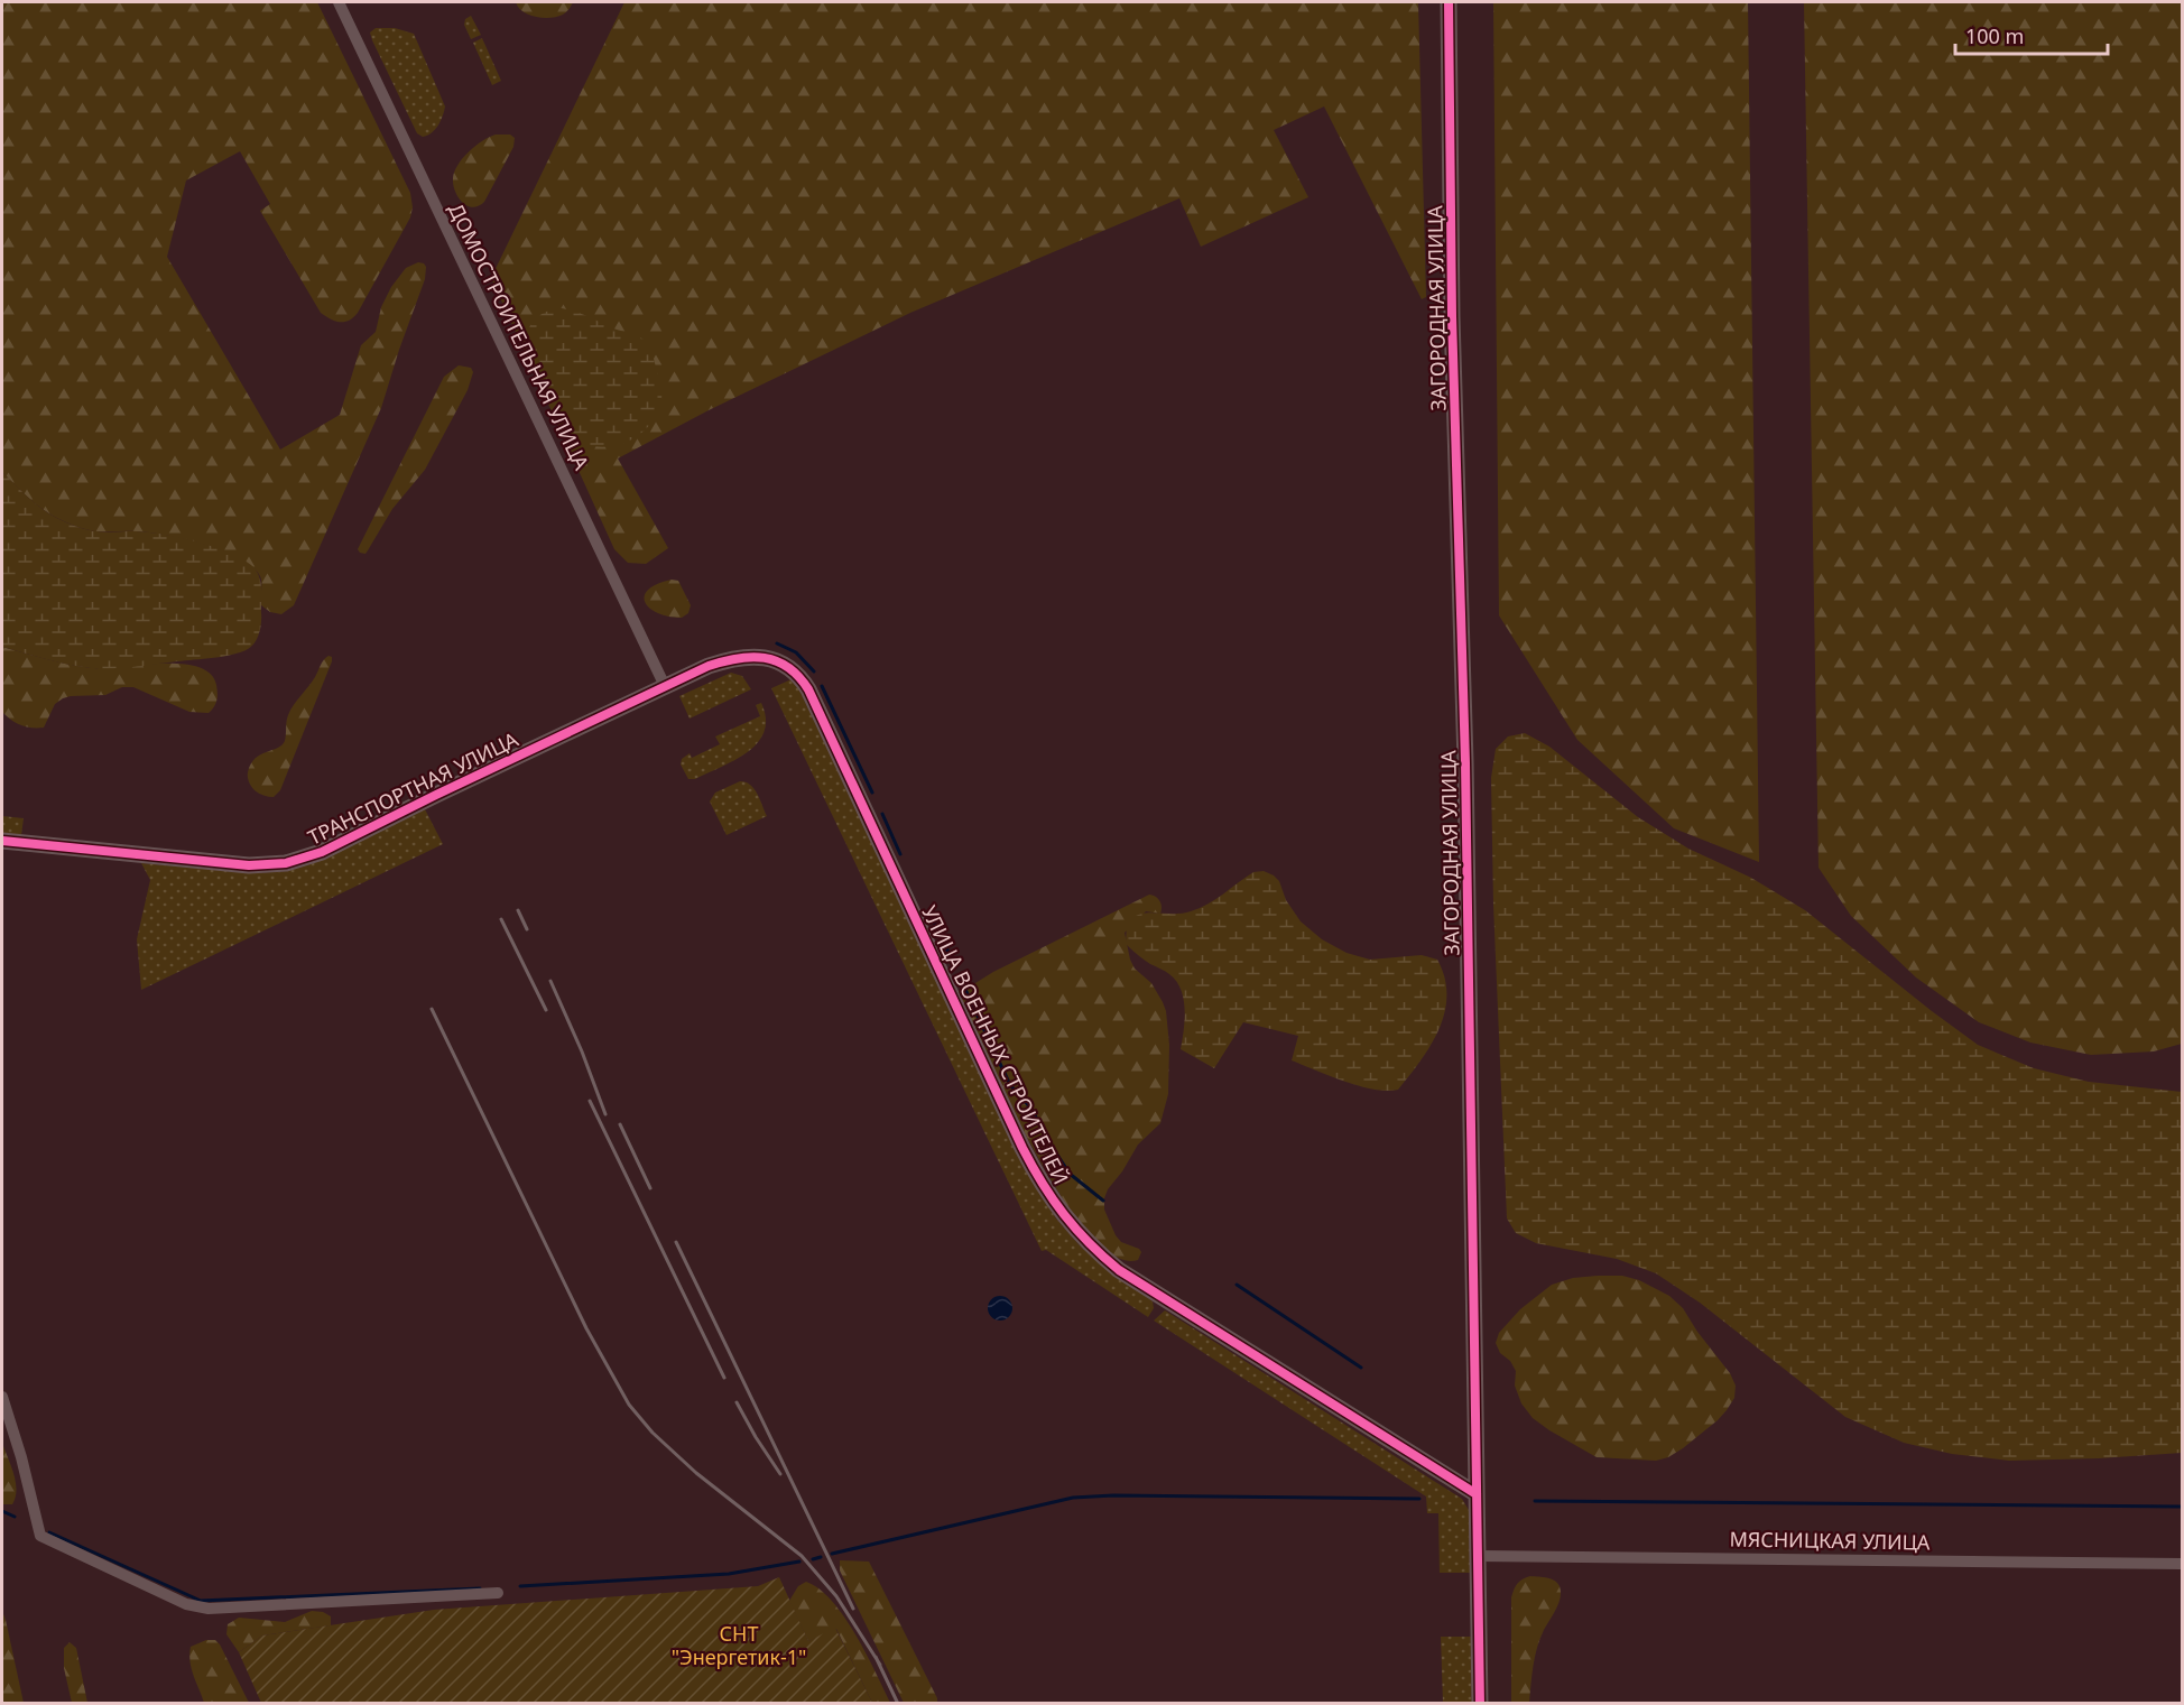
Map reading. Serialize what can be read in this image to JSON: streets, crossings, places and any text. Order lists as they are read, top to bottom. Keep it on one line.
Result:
{"streets":{"street":["ЗАГОРОДНАЯ УЛИЦА","ДОМОСТРОИТЕЛЬНАЯ УЛИЦА","ТРАНСПОРТНАЯ УЛИЦА","УЛИЦА ВОЕННЫХ СТРОИТЕЛЕЙ","МЯСНИЦКАЯ УЛИЦА"]},"crossings":[["ЗАГОРОДНАЯ УЛИЦА","УЛИЦА ВОЕННЫХ СТРОИТЕЛЕЙ"],["ЗАГОРОДНАЯ УЛИЦА","МЯСНИЦКАЯ УЛИЦА"],["ДОМОСТРОИТЕЛЬНАЯ УЛИЦА","ТРАНСПОРТНАЯ УЛИЦА"],["ДОМОСТРОИТЕЛЬНАЯ УЛИЦА","УЛИЦА ВОЕННЫХ СТРОИТЕЛЕЙ"],["ТРАНСПОРТНАЯ УЛИЦА","УЛИЦА ВОЕННЫХ СТРОИТЕЛЕЙ"]],"parks":["СНТ \"Энергетик-1\""],"scale_bar":"100 m"}
